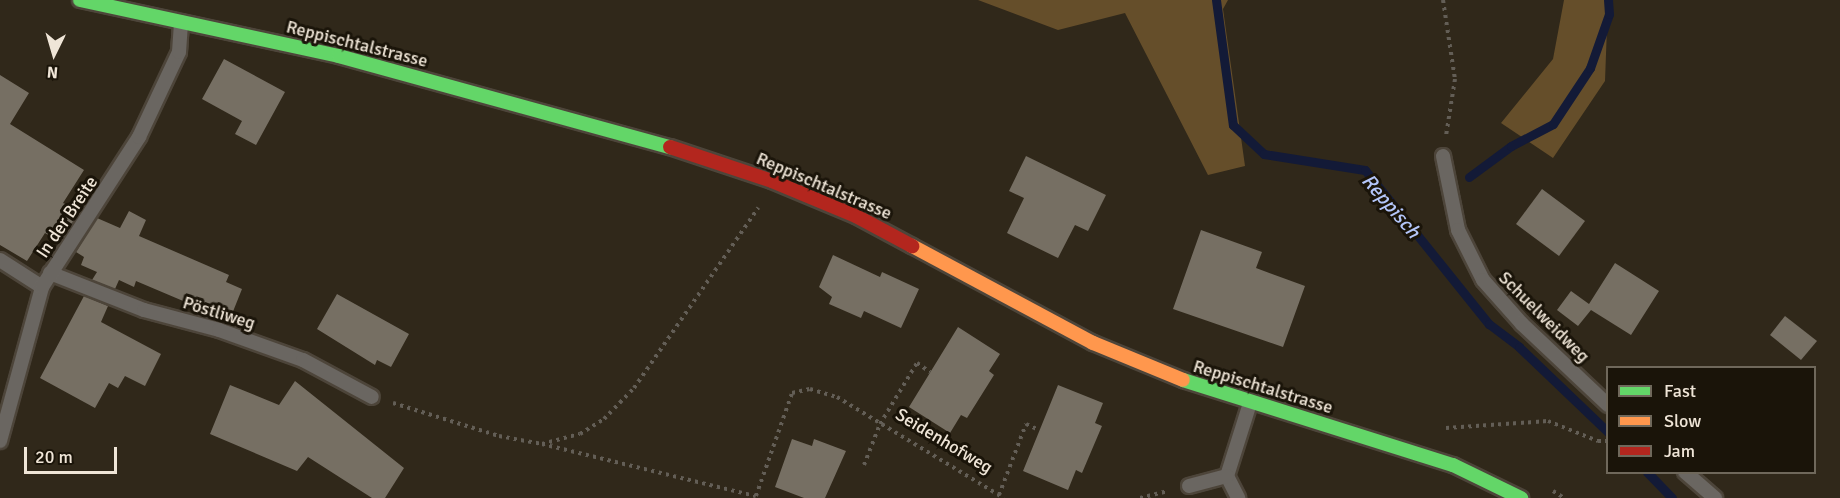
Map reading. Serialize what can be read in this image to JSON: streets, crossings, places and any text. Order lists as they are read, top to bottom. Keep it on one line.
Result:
{"streets":{"main road":["Reppischtalstrasse"],"lane":["In der Breite","Pöstliweg","Schuelweidweg"],"path":["Seidenhofweg"]},"crossings":[["Reppischtalstrasse","In der Breite"],["In der Breite","Pöstliweg"]],"water":["Reppisch"],"legend":["Fast","Slow","Jam"],"scale_bar":"20 m","north":"bottom"}
